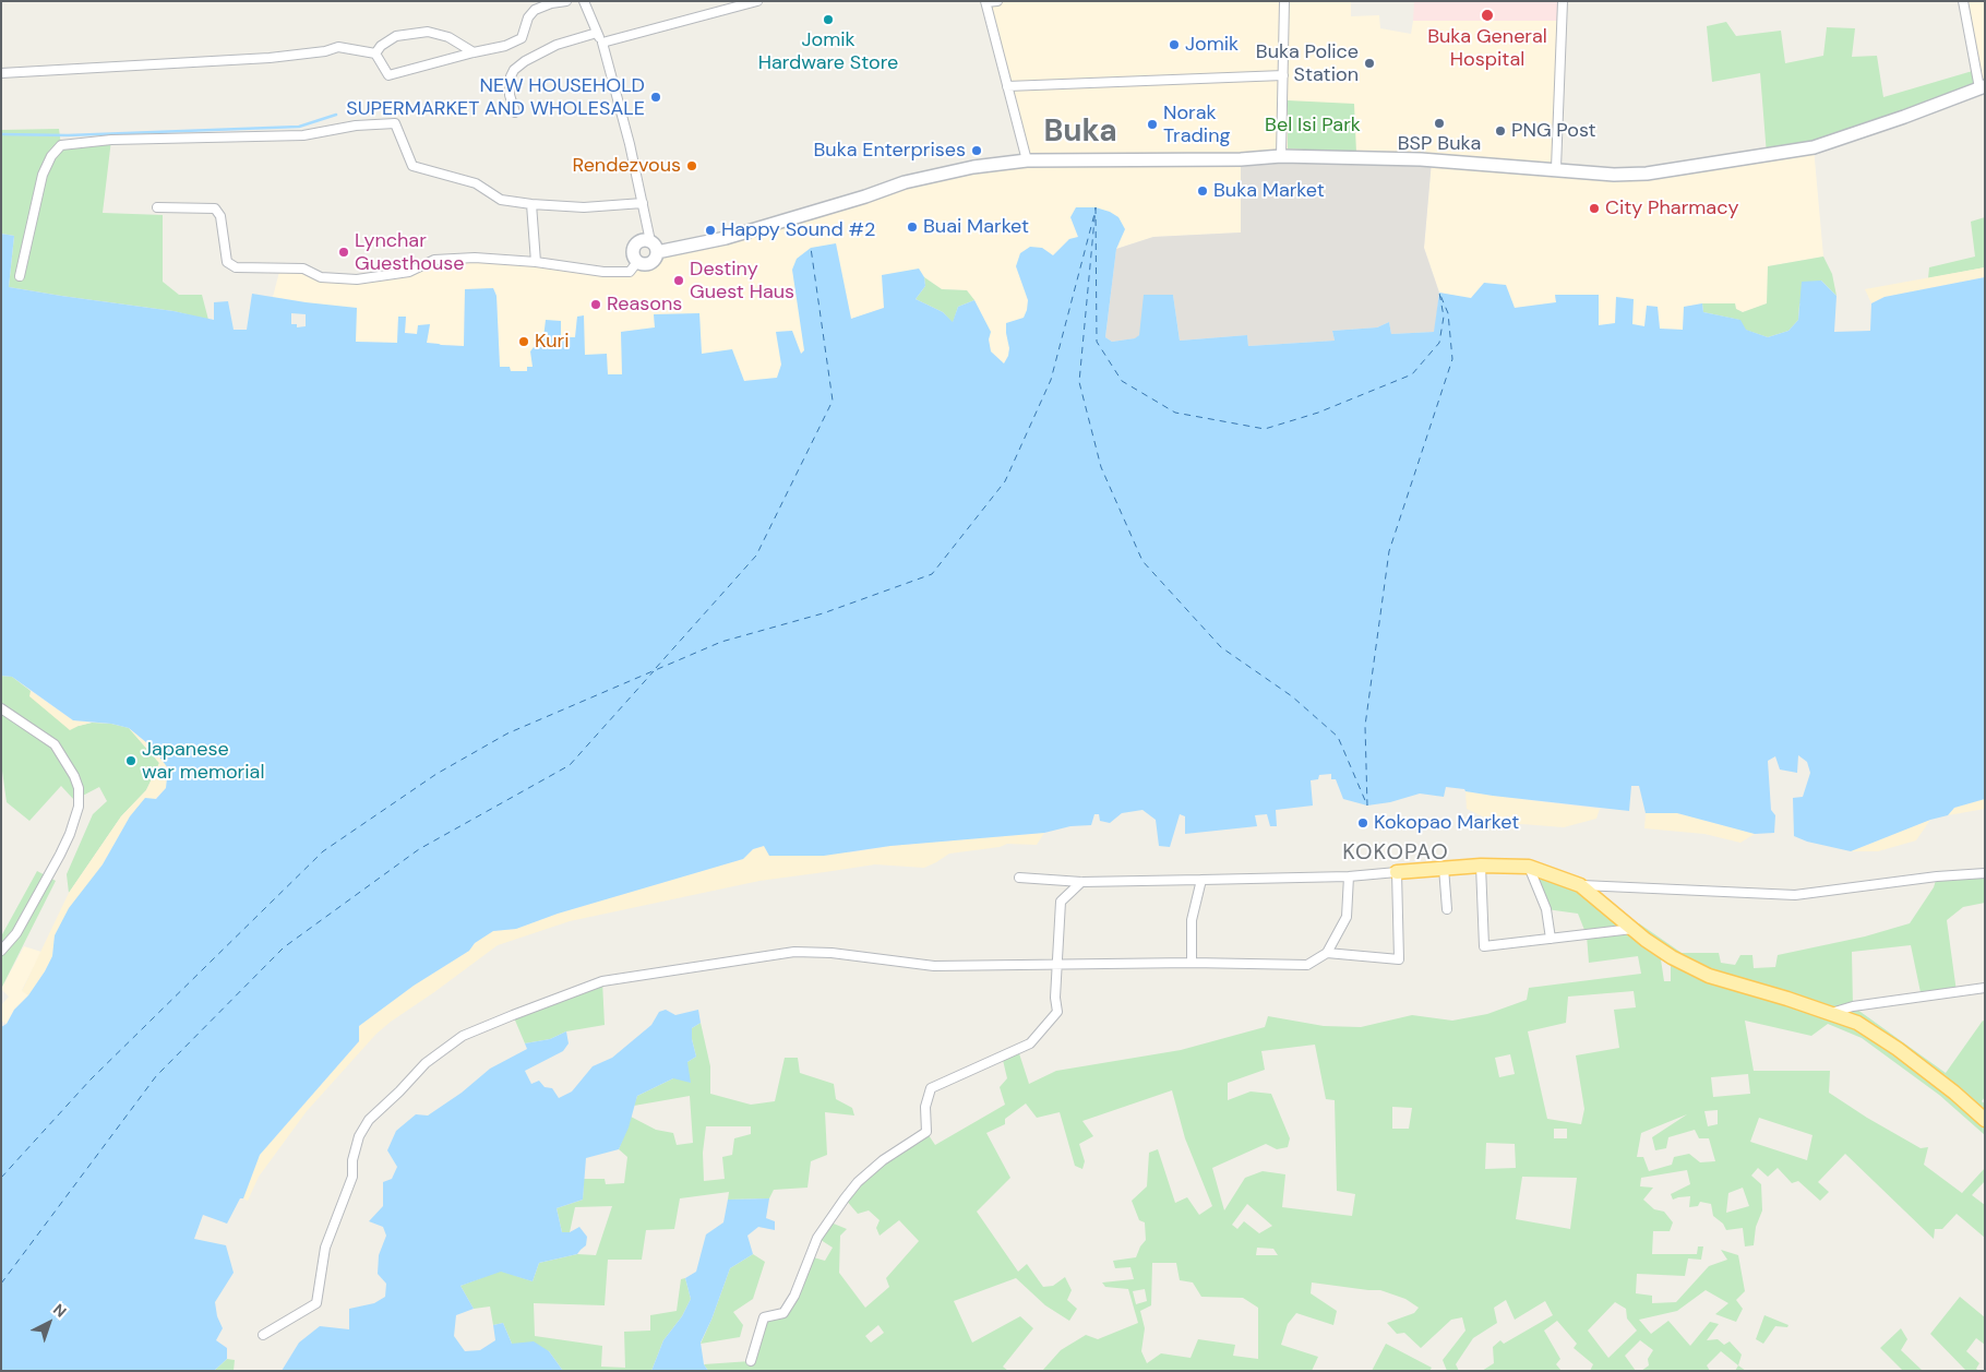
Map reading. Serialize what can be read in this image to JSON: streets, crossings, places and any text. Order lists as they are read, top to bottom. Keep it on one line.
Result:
{"districts":["Buka","KOKOPAO"],"parks":["Bel Isi Park"],"places":["Buka General Hospital","Jomik Hardware Store","Jomik","Buka Police Station","NEW HOUSEHOLD SUPERMARKET AND WHOLESALE","BSP Buka","Norak Trading","PNG Post","Buka Enterprises","Rendezvous","Buka Market","City Pharmacy","Buai Market","Happy Sound #2","Lynchar Guesthouse","Destiny Guest Haus","Reasons","Kuri","Japanese war memorial","Kokopao Market"],"north":"top right"}
